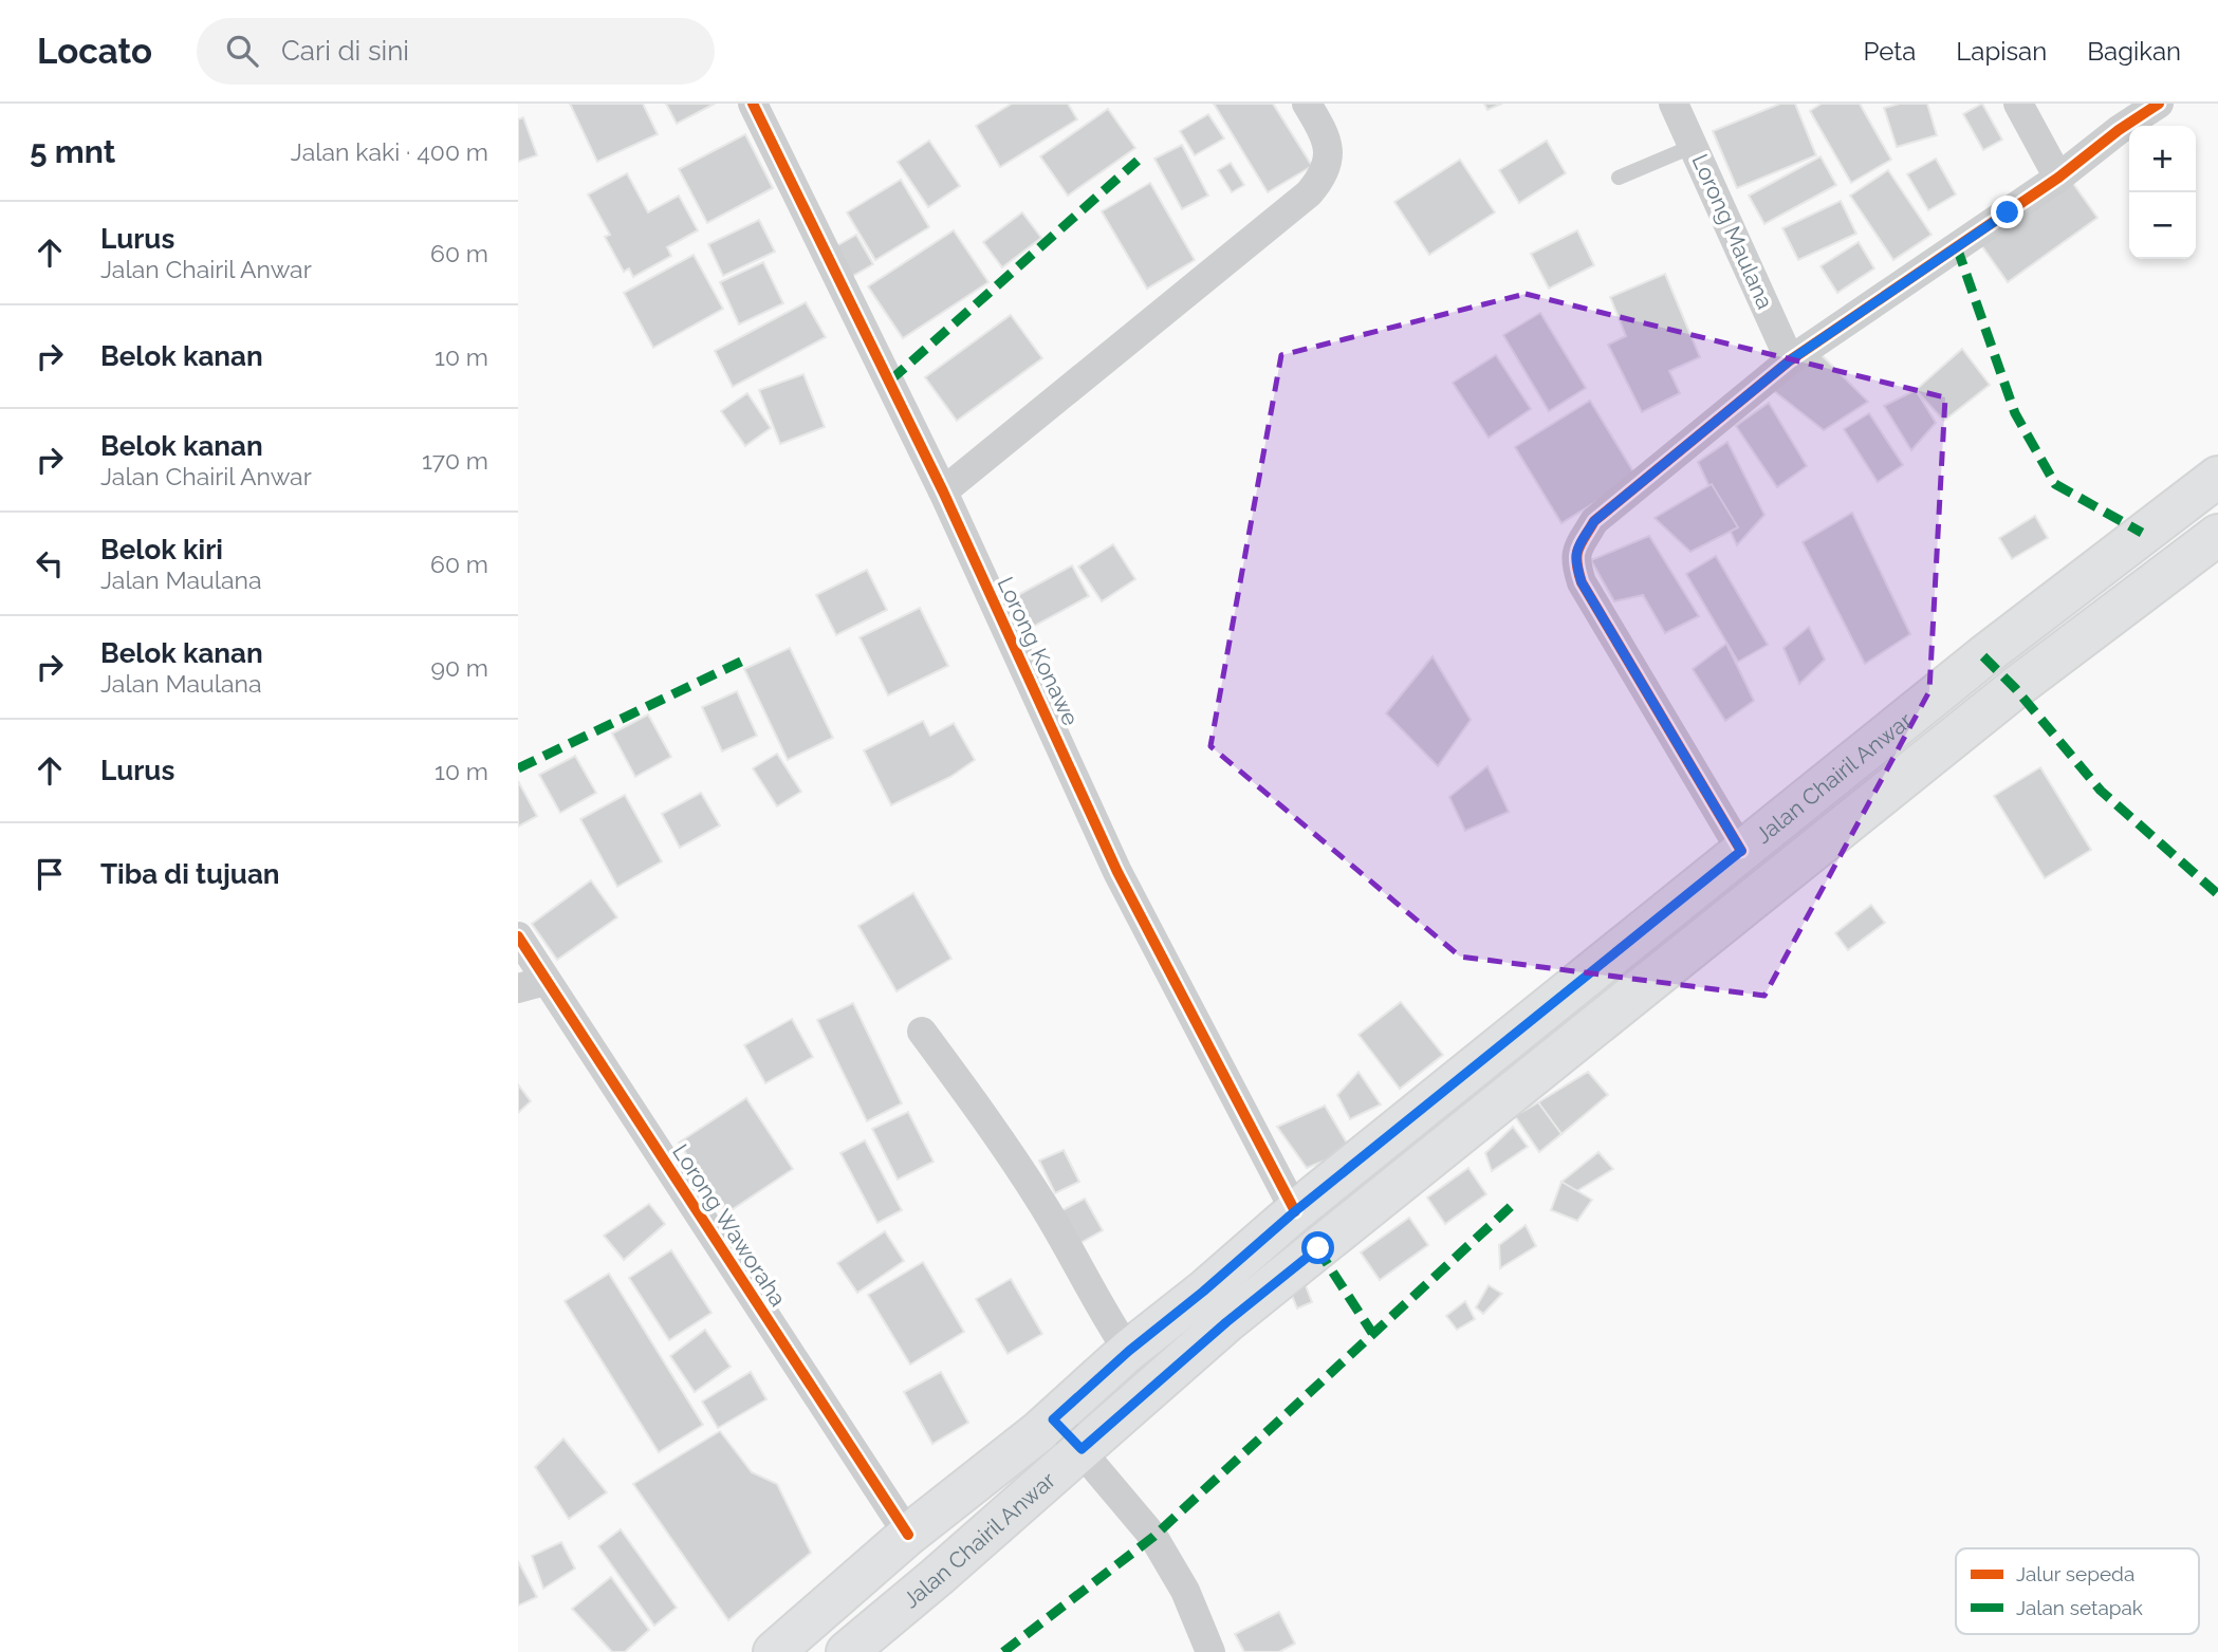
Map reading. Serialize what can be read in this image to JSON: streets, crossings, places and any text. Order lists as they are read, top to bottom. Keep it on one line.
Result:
{"streets":{"main road":["Jalan Chairil Anwar"],"street":["Lorong Maulana","Lorong Konawe","Lorong Waworaha"]},"crossings":[["Lorong Konawe","Jalan Chairil Anwar"],["Jalan Chairil Anwar","Lorong Waworaha"]],"legend":["Jalur sepeda","Jalan setapak"],"page":{"header":"Locato","search":"Cari di sini","nav":["Peta","Lapisan","Bagikan"],"heading":["5 mnt","Jalan kaki · 400 m"],"map_buttons":["+","−"],"list":[["Lurus","Jalan Chairil Anwar","60 m"],["Belok kanan","10 m"],["Belok kanan","Jalan Chairil Anwar","170 m"],["Belok kiri","Jalan Maulana","60 m"],["Belok kanan","Jalan Maulana","90 m"],["Lurus","10 m"],"Tiba di tujuan"]}}
